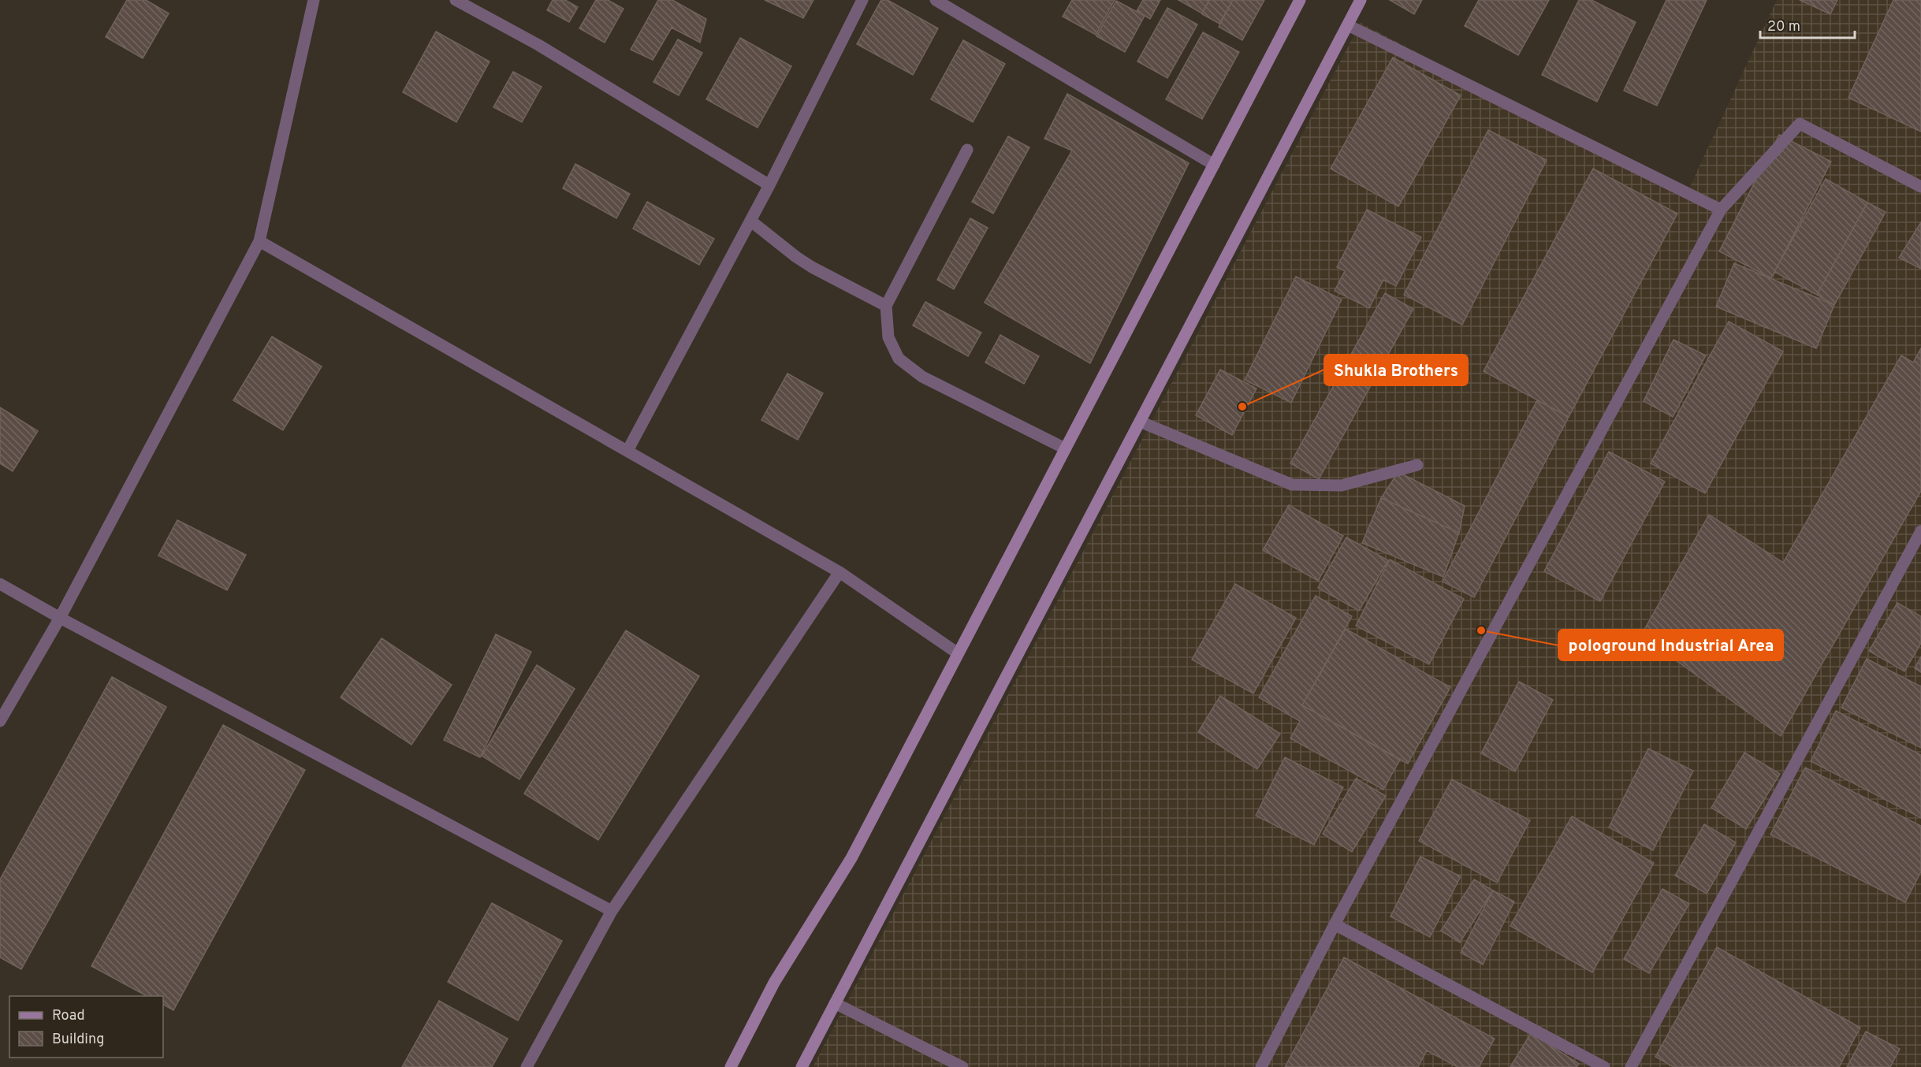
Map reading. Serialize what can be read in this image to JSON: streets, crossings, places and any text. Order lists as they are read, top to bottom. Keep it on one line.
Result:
{"places":["Shukla Brothers","pologround Industrial Area"],"legend":["Road","Building"],"scale_bar":"20 m"}
